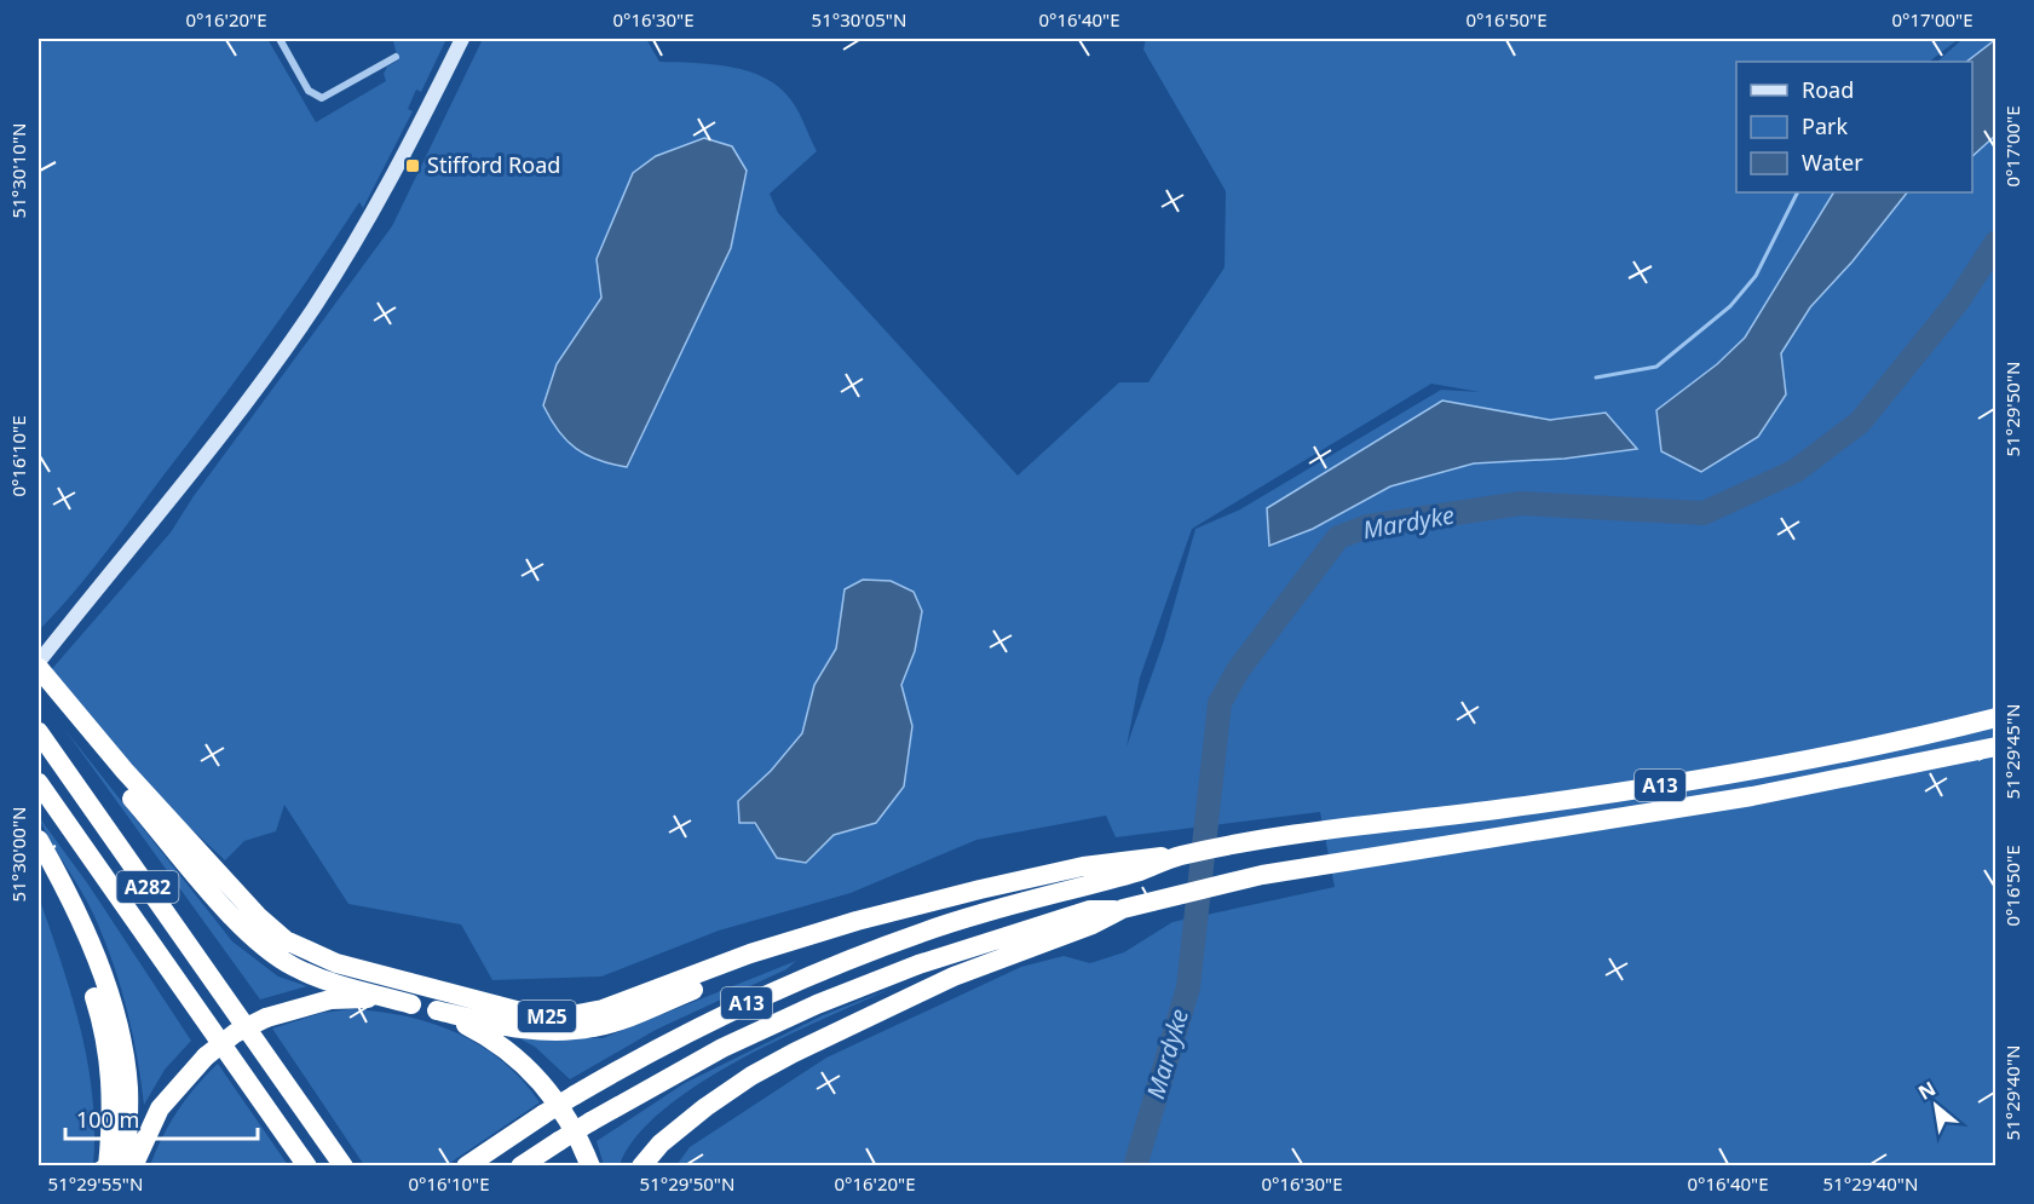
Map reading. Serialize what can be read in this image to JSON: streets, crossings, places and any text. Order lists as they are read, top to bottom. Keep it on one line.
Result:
{"streets":{"highway":["A13","A282","M25"]},"water":["Mardyke"],"places":{"transit":["Stifford Road"]},"legend":["Road","Park","Water"],"scale_bar":"100 m","north":"top left","coordinates":["0°16'20\"E","0°16'30\"E","51°30'05\"N","0°16'40\"E","0°16'50\"E","0°17'00\"E","51°30'10\"N","51°29'50\"N","0°16'10\"E","51°29'45\"N","51°30'00\"N","51°29'40\"N","51°29'55\"N"]}
